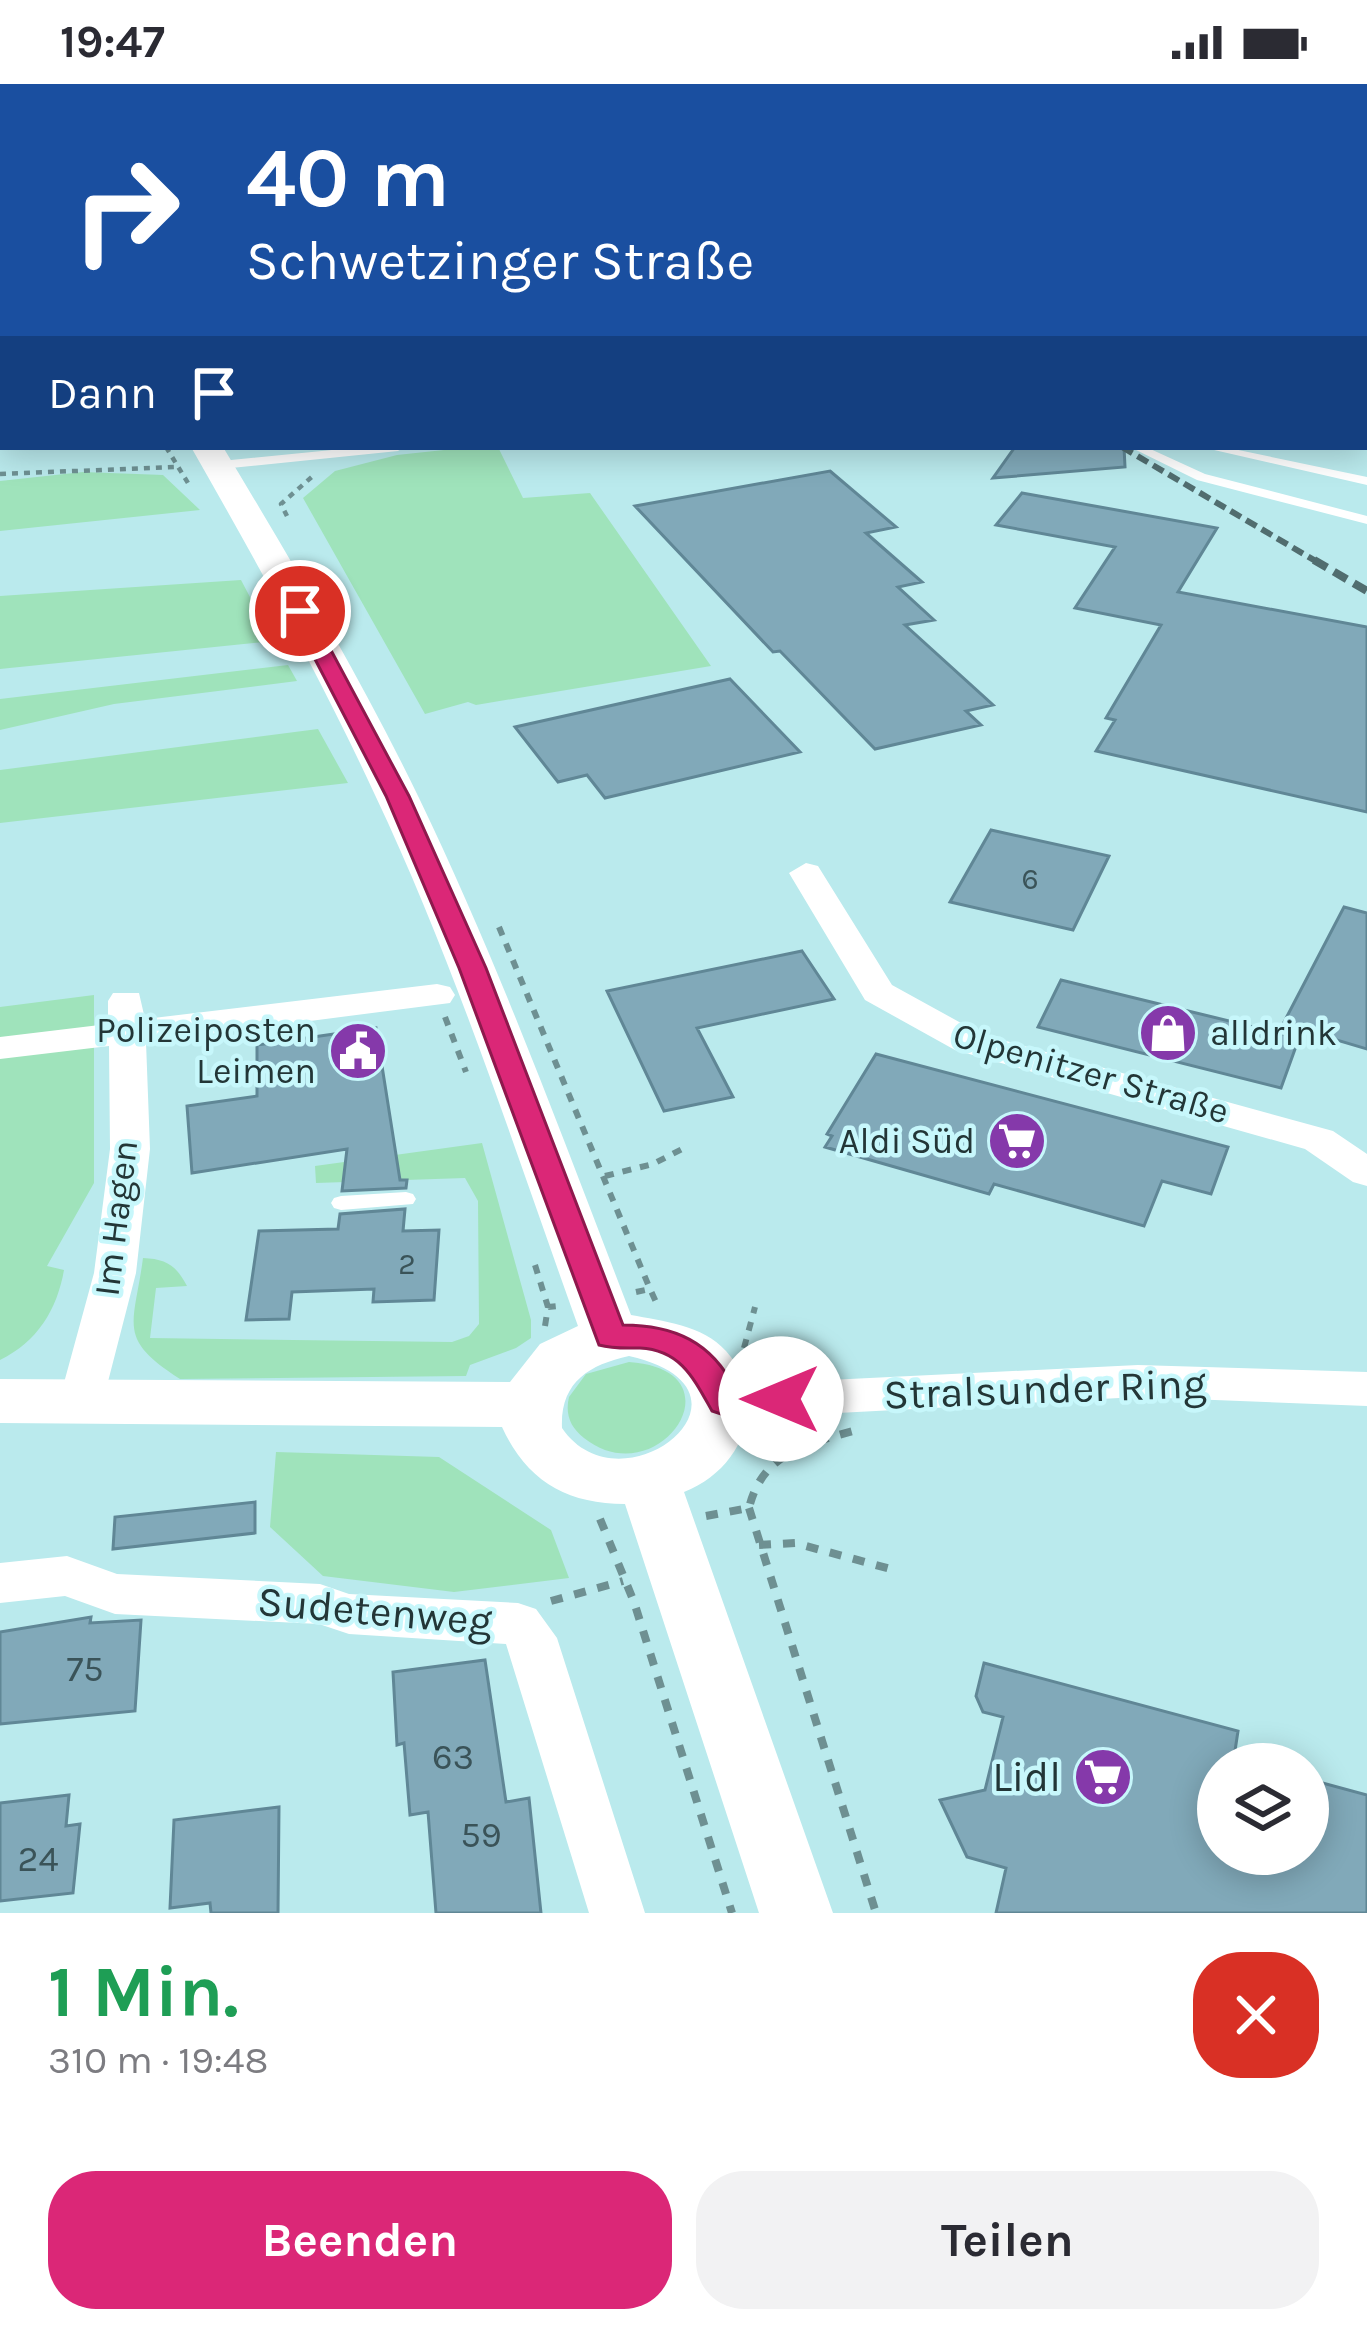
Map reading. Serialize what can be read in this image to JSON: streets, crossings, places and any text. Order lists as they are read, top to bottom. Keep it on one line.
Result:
{"streets":{"street":["Olpenitzer Straße","Im Hagen","Stralsunder Ring","Sudetenweg"]},"places":{"shop":["alldrink"],"public building":["Polizeiposten Leimen"],"supermarket":["Aldi Süd","Lidl"]},"house_numbers":["6","2","75","63","59","24"],"page":{"status":"19:47","turn":["40 m","Schwetzinger Straße"],"then":"Dann","heading":["1 Min.","310 m · 19:48"],"buttons":["Beenden","Teilen"]}}
